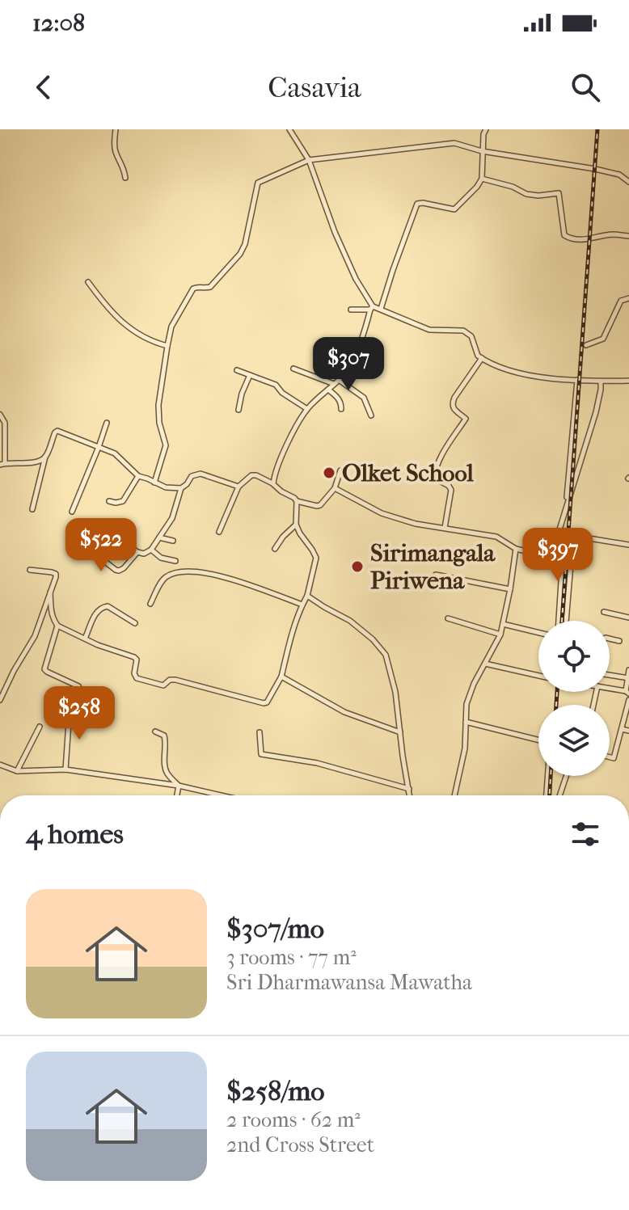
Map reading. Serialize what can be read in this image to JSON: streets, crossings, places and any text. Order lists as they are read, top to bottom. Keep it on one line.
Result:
{"places":["Olket School","Sirimangala Piriwena"],"page":{"status":"12:08","header":"Casavia","price":["$307","$522","$397","$258"],"heading":"4 homes","list":[{"name":"$307/mo","note":"3 rooms · 77 m² · Sri Dharmawansa Mawatha"},{"name":"$258/mo","note":"2 rooms · 62 m² · 2nd Cross Street"}]}}
